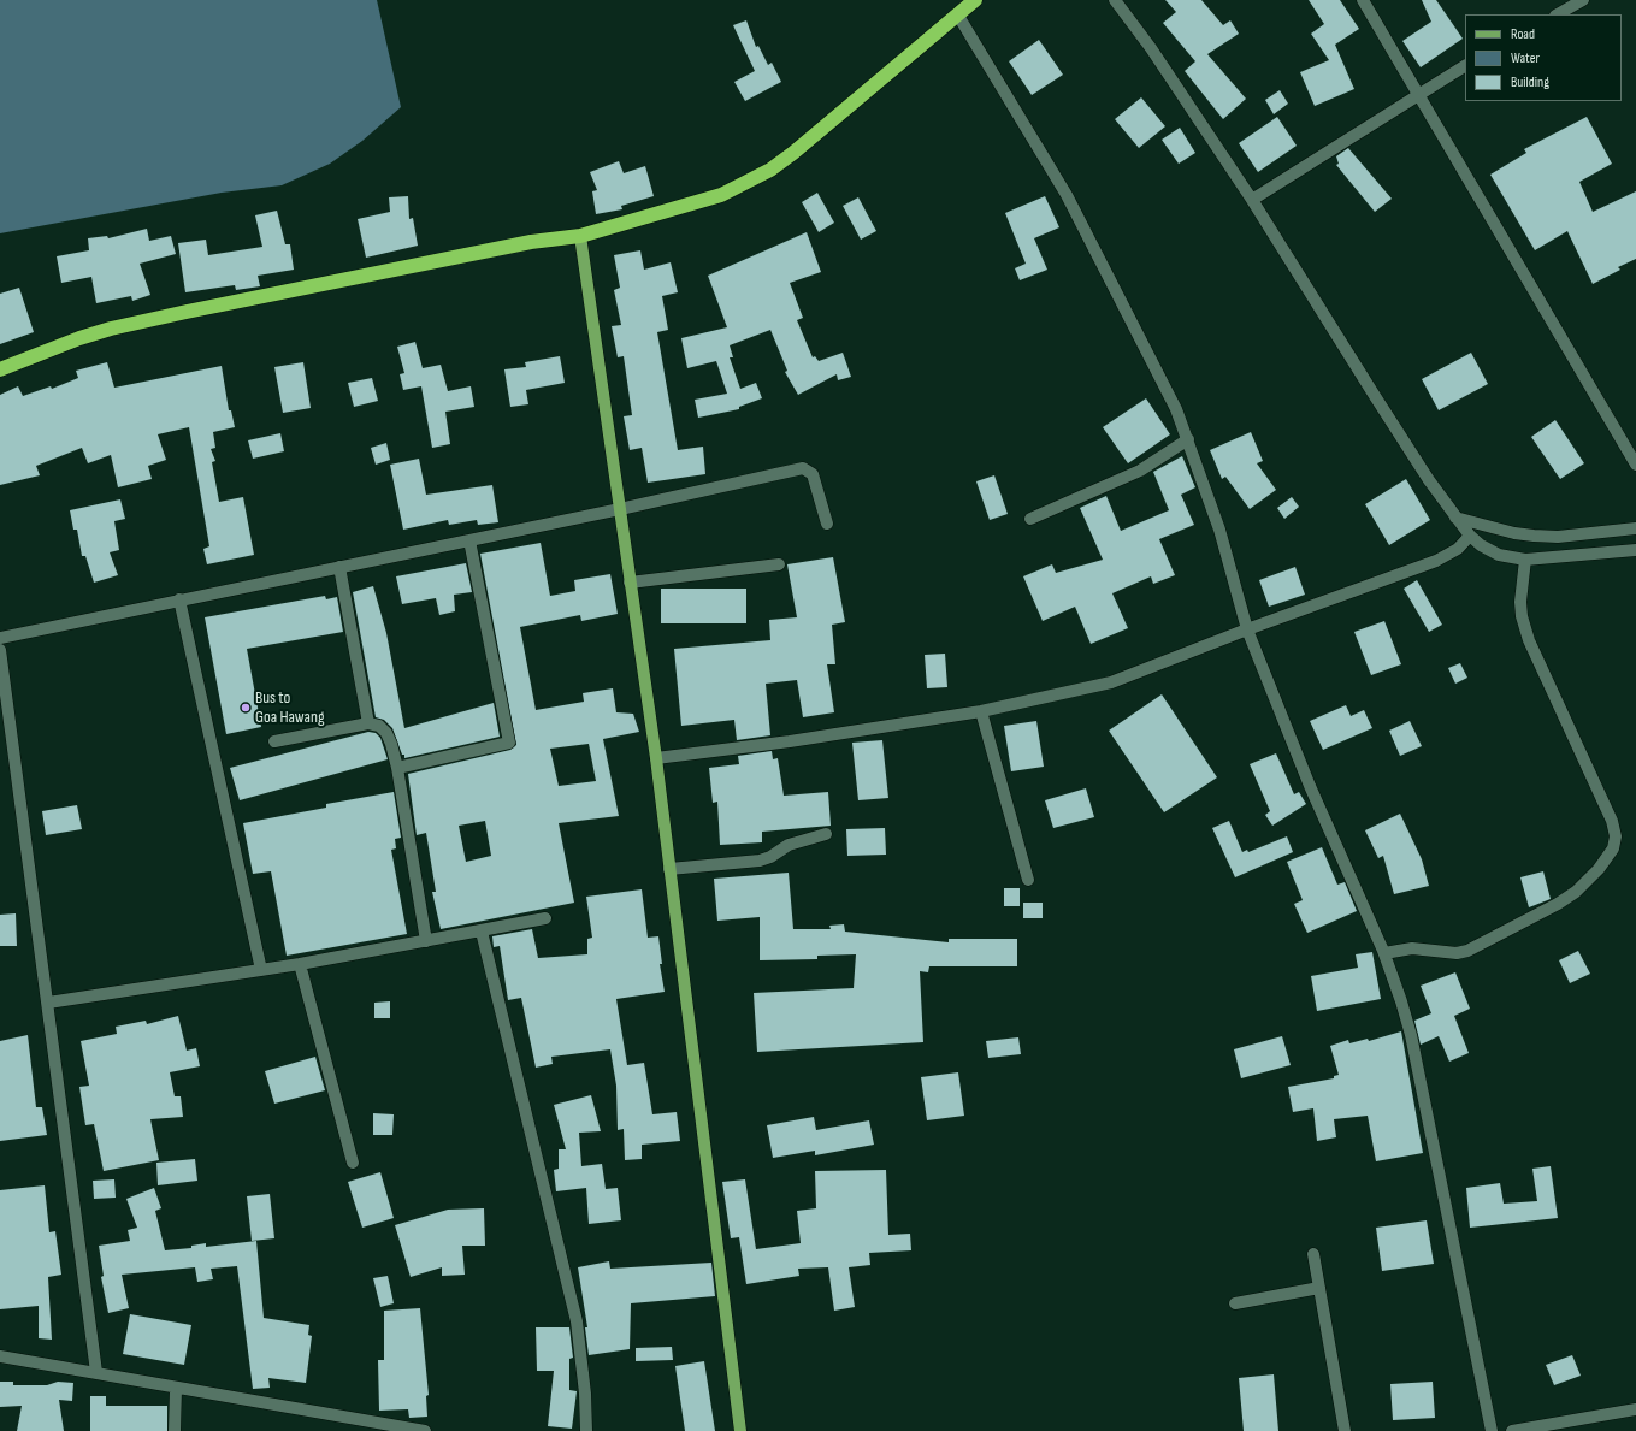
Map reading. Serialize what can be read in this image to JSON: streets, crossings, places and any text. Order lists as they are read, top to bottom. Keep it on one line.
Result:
{"places":["Bus to Goa Hawang"],"legend":["Road","Water","Building"]}
